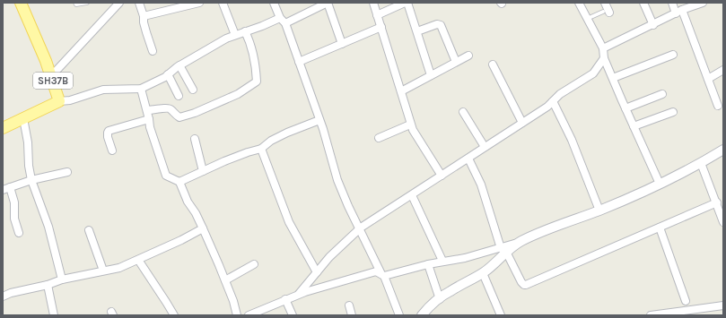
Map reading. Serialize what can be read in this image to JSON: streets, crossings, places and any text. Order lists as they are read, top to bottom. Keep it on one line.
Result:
{"streets":{"main road":["SH37B"]}}
